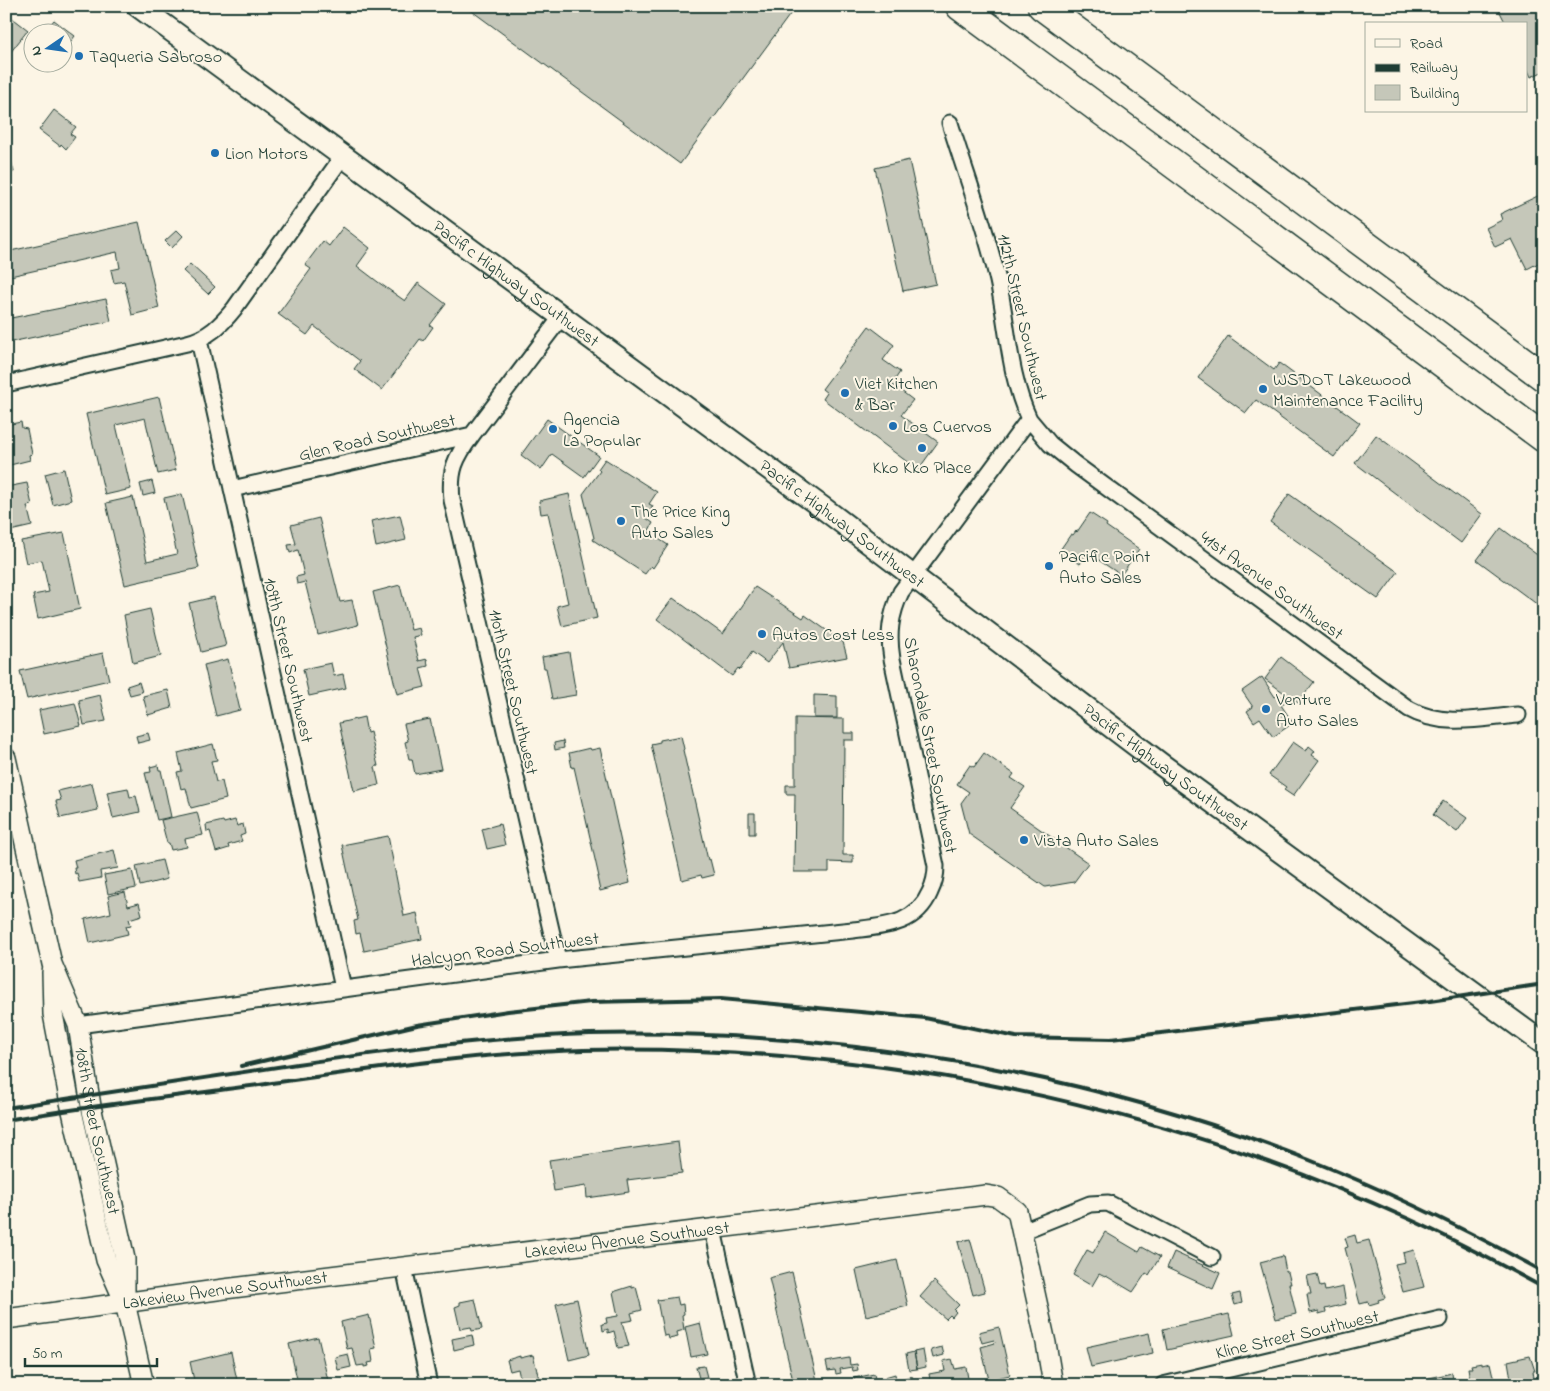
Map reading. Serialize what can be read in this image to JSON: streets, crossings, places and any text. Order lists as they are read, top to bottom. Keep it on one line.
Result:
{"streets":{"main road":["Pacific Highway Southwest"],"street":["112th Street Southwest","Glen Road Southwest","41st Avenue Southwest","109th Street Southwest","110th Street Southwest","Sharondale Street Southwest","Halcyon Road Southwest","108th Street Southwest","Lakeview Avenue Southwest","Kline Street Southwest"]},"crossings":[["Pacific Highway Southwest","112th Street Southwest"],["Pacific Highway Southwest","Glen Road Southwest"],["Pacific Highway Southwest","Sharondale Street Southwest"],["112th Street Southwest","41st Avenue Southwest"],["112th Street Southwest","Sharondale Street Southwest"],["Glen Road Southwest","109th Street Southwest"],["Glen Road Southwest","110th Street Southwest"],["109th Street Southwest","Halcyon Road Southwest"],["110th Street Southwest","Halcyon Road Southwest"],["Sharondale Street Southwest","Halcyon Road Southwest"],["Halcyon Road Southwest","108th Street Southwest"],["108th Street Southwest","Lakeview Avenue Southwest"]],"places":["Taqueria Sabroso","Lion Motors","WSDOT Lakewood Maintenance Facility","Viet Kitchen & Bar","Los Cuervos","Agencia La Popular","Kko Kko Place","The Price King Auto Sales","Pacific Point Auto Sales","Autos Cost Less","Venture Auto Sales","Vista Auto Sales"],"legend":["Road","Railway","Building"],"scale_bar":"50 m","north":"left"}
